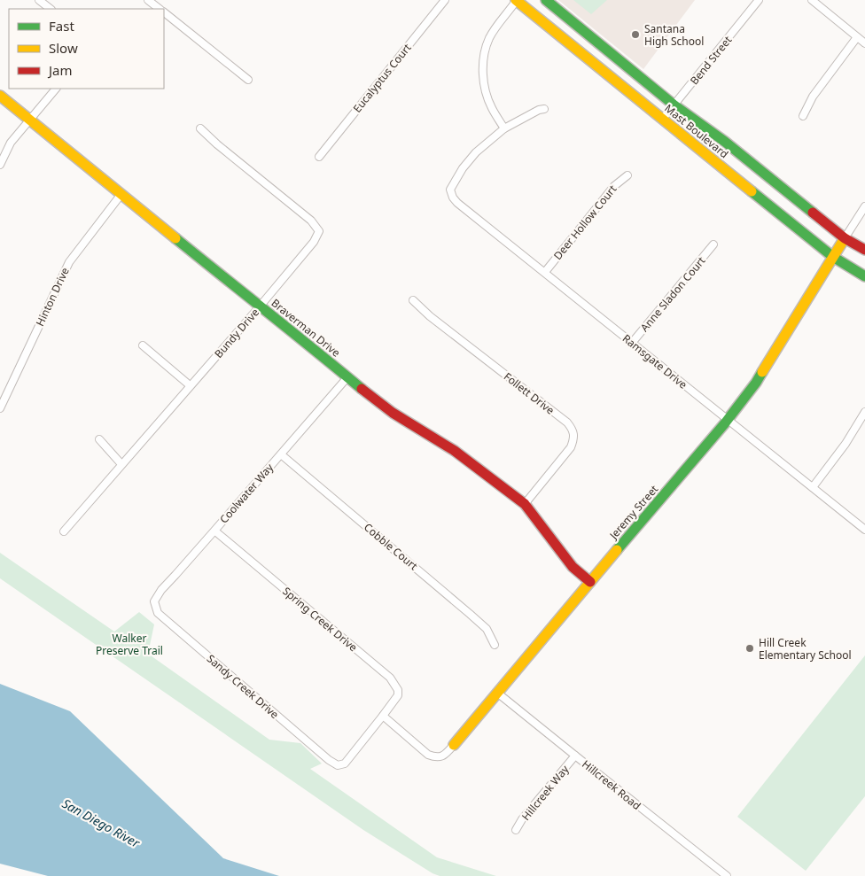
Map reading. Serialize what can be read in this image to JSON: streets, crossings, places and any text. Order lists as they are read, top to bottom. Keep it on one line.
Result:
{"streets":{"street":["Bend Street","Eucalyptus Court","Mast Boulevard","Deer Hollow Court","Anne Sladon Court","Hinton Drive","Braverman Drive","Bundy Drive","Ramsgate Drive","Follett Drive","Coolwater Way","Jeremy Street","Cobble Court","Spring Creek Drive","Sandy Creek Drive","Hillcreek Road","Hillcreek Way"]},"crossings":[["Bend Street","Mast Boulevard"],["Mast Boulevard","Jeremy Street"],["Deer Hollow Court","Ramsgate Drive"],["Anne Sladon Court","Ramsgate Drive"],["Hinton Drive","Braverman Drive"],["Braverman Drive","Bundy Drive"],["Braverman Drive","Follett Drive"],["Braverman Drive","Coolwater Way"],["Braverman Drive","Jeremy Street"],["Ramsgate Drive","Jeremy Street"],["Coolwater Way","Cobble Court"],["Coolwater Way","Spring Creek Drive"],["Coolwater Way","Sandy Creek Drive"],["Jeremy Street","Spring Creek Drive"],["Jeremy Street","Sandy Creek Drive"],["Jeremy Street","Hillcreek Road"],["Spring Creek Drive","Sandy Creek Drive"],["Hillcreek Road","Hillcreek Way"]],"water":["San Diego River"],"parks":["Walker Preserve Trail"],"places":["Santana High School","Hill Creek Elementary School"],"legend":["Fast","Slow","Jam"]}
